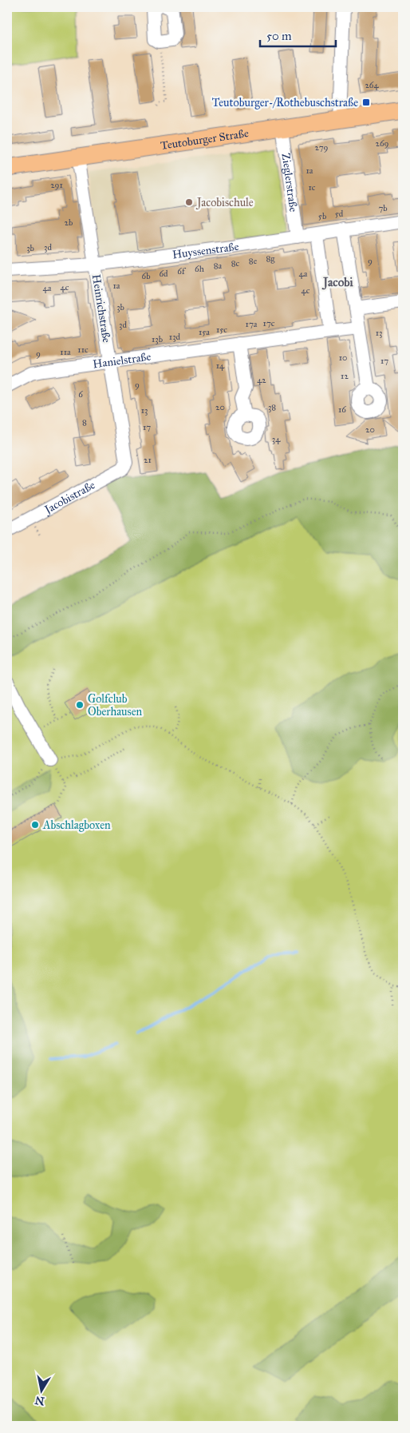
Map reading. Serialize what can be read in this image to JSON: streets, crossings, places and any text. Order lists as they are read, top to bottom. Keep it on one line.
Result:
{"streets":{"main road":["Teutoburger Straße"],"street":["Zieglerstraße","Huyssenstraße","Heinrichstraße","Hanielstraße","Jacobistraße"]},"crossings":[["Teutoburger Straße","Zieglerstraße"],["Teutoburger Straße","Heinrichstraße"],["Zieglerstraße","Huyssenstraße"],["Huyssenstraße","Heinrichstraße"],["Heinrichstraße","Hanielstraße"],["Heinrichstraße","Jacobistraße"]],"districts":["Jacobi"],"places":{"transit":["Teutoburger-/Rothebuschstraße"],"other":["Jacobischule","Golfclub Oberhausen","Abschlagboxen"]},"house_numbers":["264","269","279","1a","291","1c","7b","5d","5b","2b","3d","3b","8g","8e","9","8c","8a","6h","6f","6d","4a","6b","1a","4c","4a","4c","3b","17c","17a","3d","15c","15a","13","13d","13b","11c","11a","9","10","17","14","12","42","9","6","20","38","16","13","8","17","20","34","21"],"scale_bar":"50 m","north":"bottom"}
